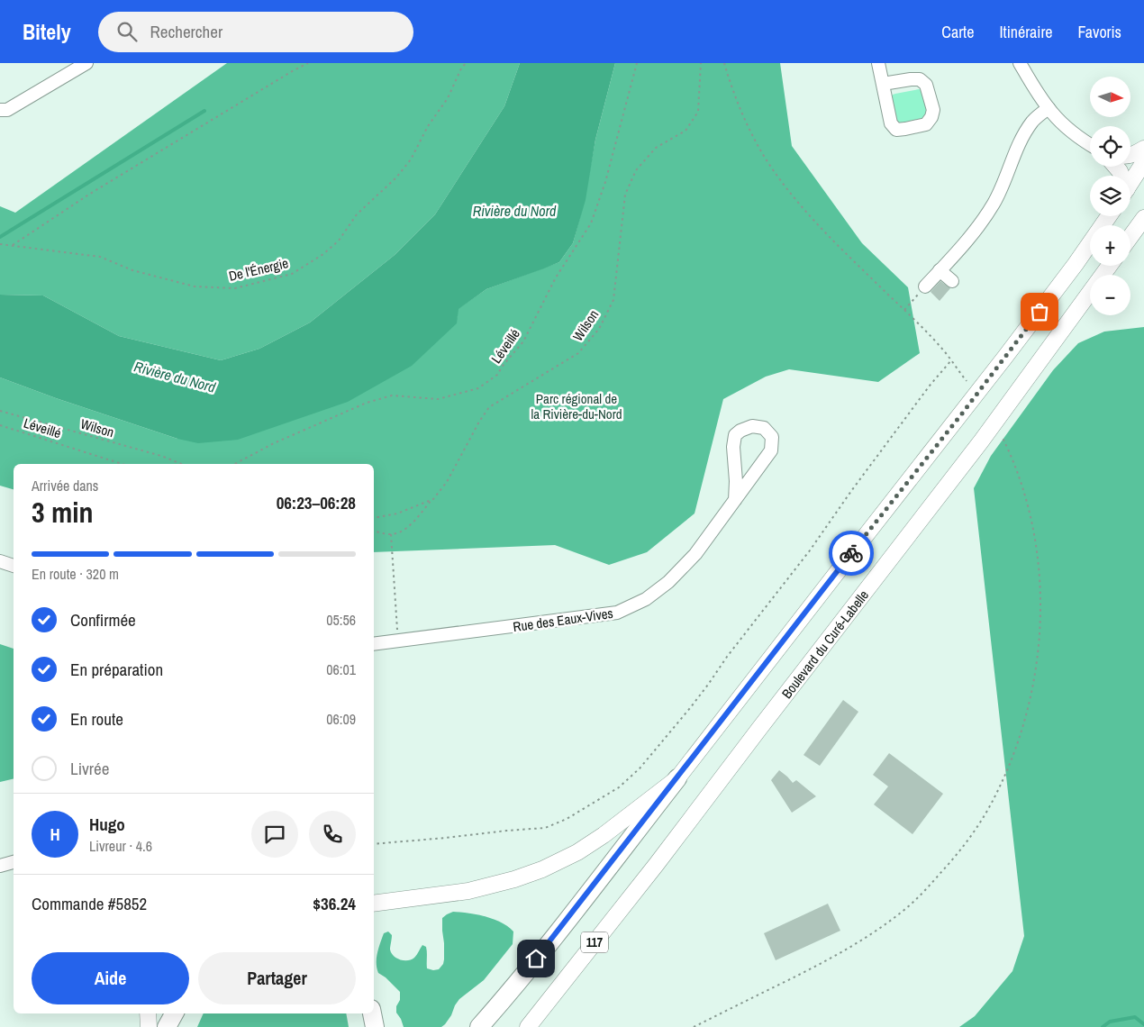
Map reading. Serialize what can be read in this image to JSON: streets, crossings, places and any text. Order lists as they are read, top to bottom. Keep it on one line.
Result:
{"streets":{"main road":["Boulevard du Curé-Labelle","117"],"street":["Rue des Eaux-Vives"],"path":["De l'Énergie","Wilson","Léveillé"]},"water":["Rivière du Nord"],"parks":["Parc régional de la Rivière-du-Nord"],"north":"right","page":{"header":"Bitely","search":"Rechercher","nav":["Carte","Itinéraire","Favoris"],"map_buttons":["+","−"],"heading":["3 min","Arrivée dans","06:23–06:28"],"panel":["Hugo","Livreur · 4.6","Commande #5852","$36.24"],"bar":"En route · 320 m","list":[["Confirmée","05:56"],["En préparation","06:01"],["En route","06:09"],"Livrée"],"round":"H","buttons":["Aide","Partager"]}}
